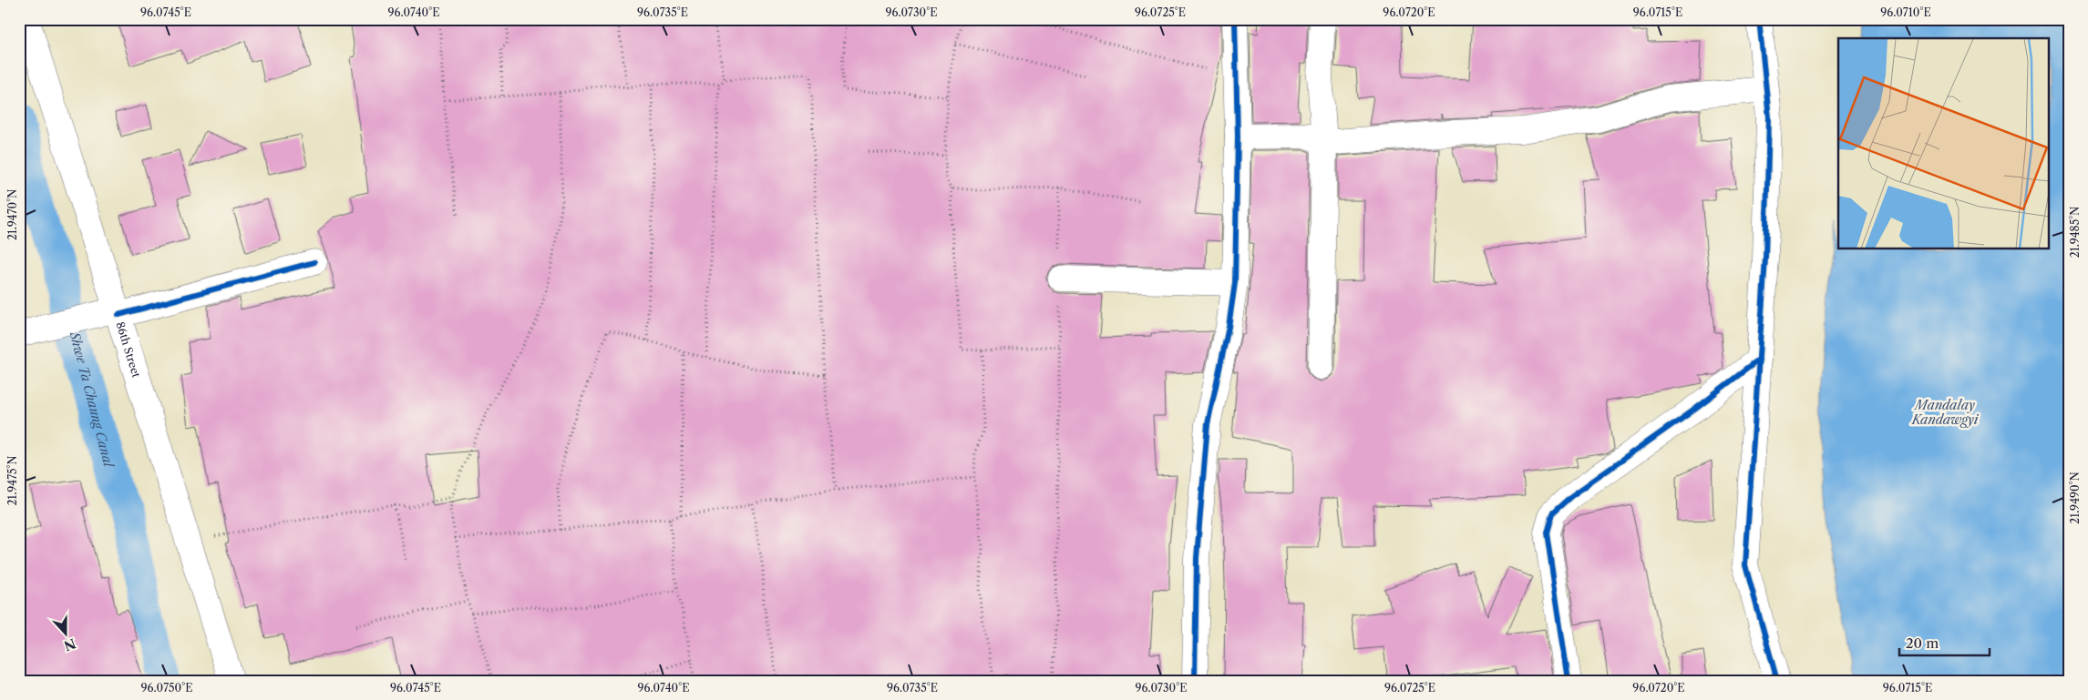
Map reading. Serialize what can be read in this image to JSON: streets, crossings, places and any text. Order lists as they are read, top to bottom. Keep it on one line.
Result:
{"streets":{"street":["86th Street"]},"water":["Shwe Ta Chaung Canal","Mandalay Kandawgyi"],"scale_bar":"20 m","north":"bottom","coordinates":["96.0745°E","96.0740°E","96.0735°E","96.0730°E","96.0725°E","96.0720°E","96.0715°E","96.0710°E","21.9470°N","21.9485°N","21.9475°N","21.9490°N","96.0750°E"]}
